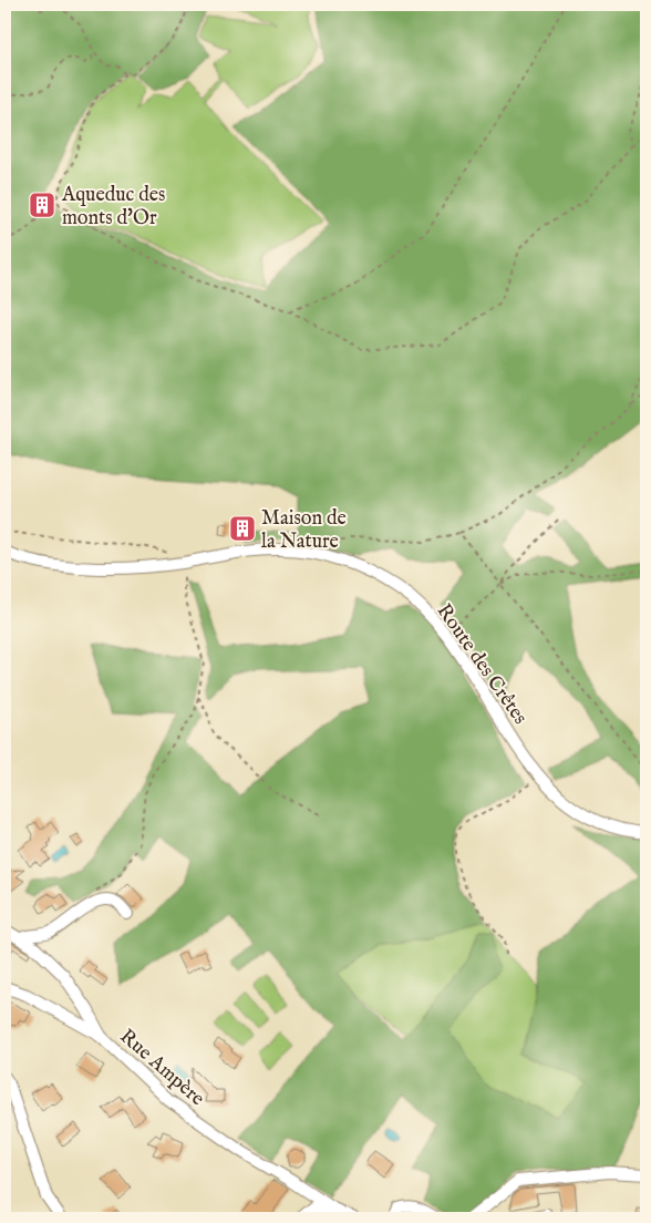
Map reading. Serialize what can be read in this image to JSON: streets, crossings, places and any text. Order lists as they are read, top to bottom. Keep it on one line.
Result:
{"streets":{"street":["Route des Crêtes","Rue Ampère"]},"places":{"building":["Aqueduc des monts d'Or","Maison de la Nature"]}}
